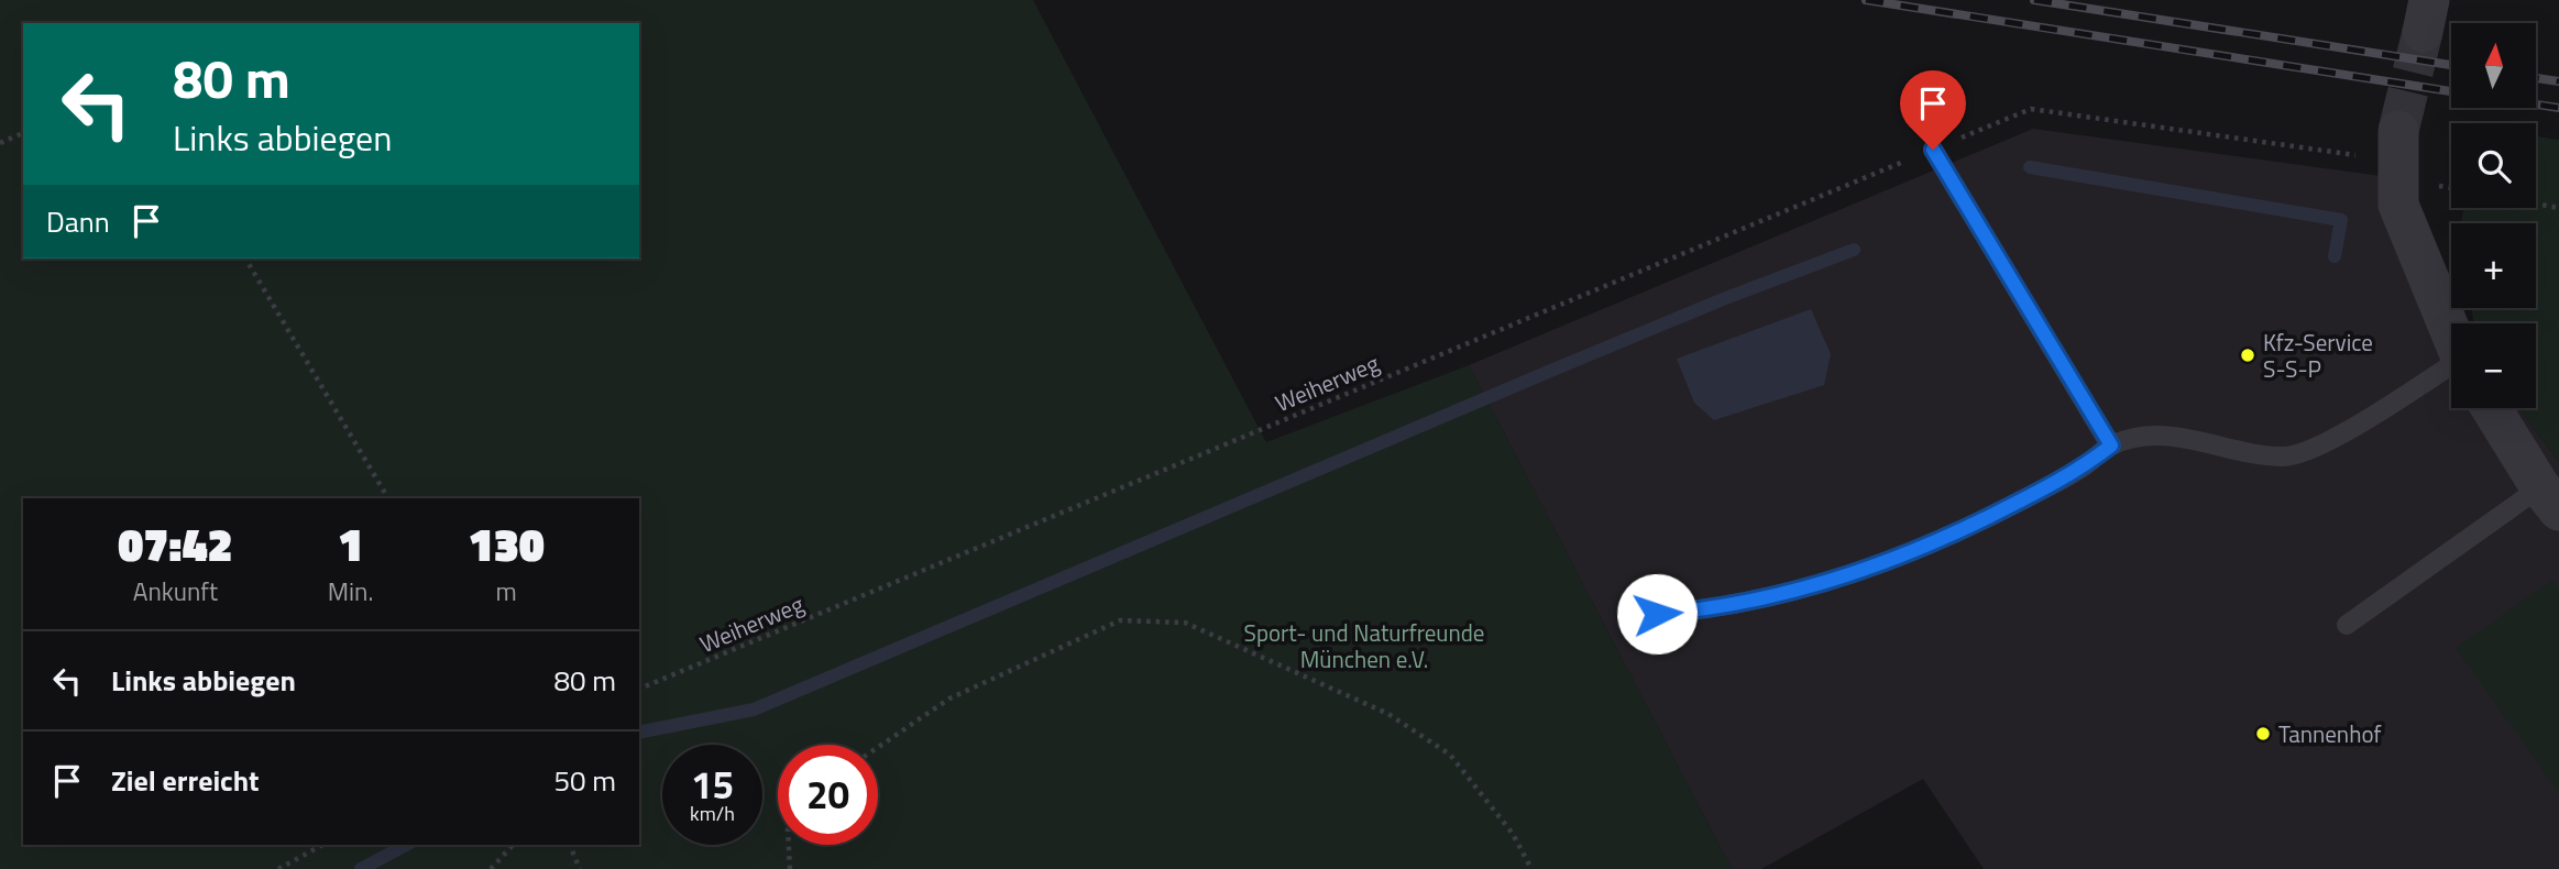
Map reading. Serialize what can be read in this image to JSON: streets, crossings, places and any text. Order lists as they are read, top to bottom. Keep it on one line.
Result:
{"streets":{"path":["Weiherweg"]},"parks":["Sport- und Naturfreunde München e.V."],"places":["Kfz-Service S-S-P","Tannenhof"],"north":"top","page":{"map_buttons":["+","−"],"turn":["80 m","Links abbiegen"],"then":"Dann","eta":["07:42","Ankunft","1","Min.","130","m"],"list":[{"name":"Links abbiegen","value":"80 m"},{"name":"Ziel erreicht","value":"50 m"}],"speed":"15 km/h","limit":"20"}}
